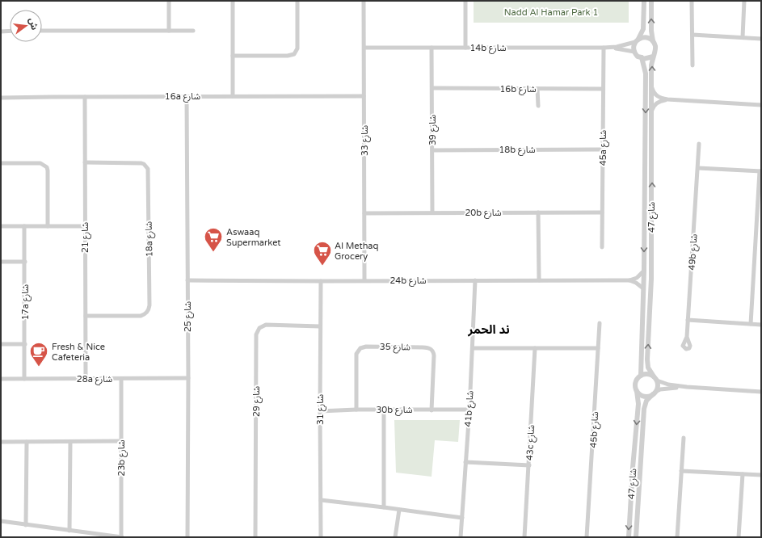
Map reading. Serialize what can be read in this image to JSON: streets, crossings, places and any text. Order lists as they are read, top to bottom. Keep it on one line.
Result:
{"streets":{"street":["14b شارع","16b شارع","16a شارع","شارع 39","شارع 33","45a شارع","18b شارع","20b شارع","شارع 47","شارع 21","18a شارع","49b شارع","24b شارع","17a شارع","شارع 25","شارع 35","28a شارع","شارع 29","41b شارع","شارع 31","30b شارع","45b شارع","43c شارع","23b شارع"]},"crossings":[["14b شارع","شارع 39"],["14b شارع","شارع 33"],["14b شارع","45a شارع"],["14b شارع","شارع 47"],["16b شارع","شارع 39"],["16b شارع","45a شارع"],["16a شارع","شارع 33"],["16a شارع","شارع 21"],["16a شارع","شارع 25"],["شارع 39","18b شارع"],["شارع 39","20b شارع"],["شارع 33","20b شارع"],["شارع 33","24b شارع"],["45a شارع","18b شارع"],["45a شارع","20b شارع"],["شارع 21","18a شارع"],["شارع 21","28a شارع"],["24b شارع","شارع 25"],["24b شارع","41b شارع"],["24b شارع","شارع 31"],["17a شارع","28a شارع"],["شارع 25","28a شارع"],["شارع 35","30b شارع"],["28a شارع","23b شارع"],["شارع 29","شارع 31"],["41b شارع","30b شارع"],["شارع 31","30b شارع"]],"districts":["ند الحمر"],"parks":["Nadd Al Hamar Park 1"],"places":{"supermarket":["Aswaaq Supermarket","Al Methaq Grocery"],"cafe":["Fresh & Nice Cafeteria"]},"north":"right"}
